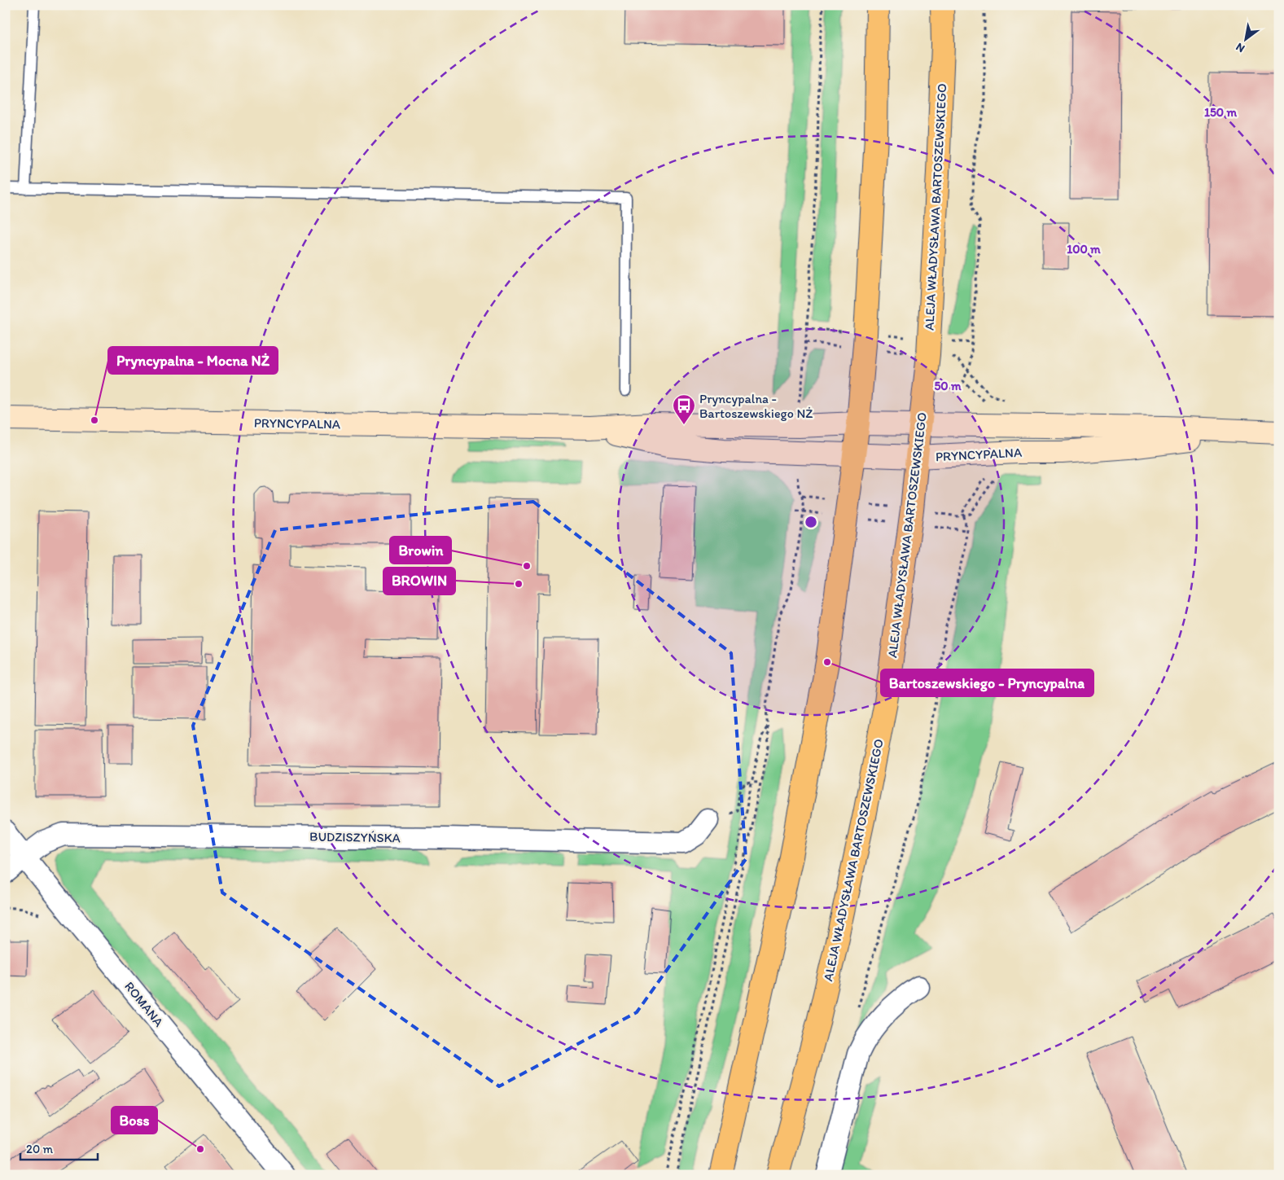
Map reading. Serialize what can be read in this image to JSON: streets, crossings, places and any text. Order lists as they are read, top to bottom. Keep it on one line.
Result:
{"streets":{"main road":["ALEJA WŁADYSŁAWA BARTOSZEWSKIEGO"],"street":["PRYNCYPALNA","BUDZISZYŃSKA","ROMANA"]},"crossings":[["ALEJA WŁADYSŁAWA BARTOSZEWSKIEGO","PRYNCYPALNA"],["BUDZISZYŃSKA","ROMANA"]],"places":{"other":["Pryncypalna - Mocna NŻ","Browin","BROWIN","Bartoszewskiego - Pryncypalna","Boss"],"bus stop":["Pryncypalna - Bartoszewskiego NŻ"]},"scale_bar":"20 m","north":"bottom left","rings":["150 m","100 m","50 m"]}
